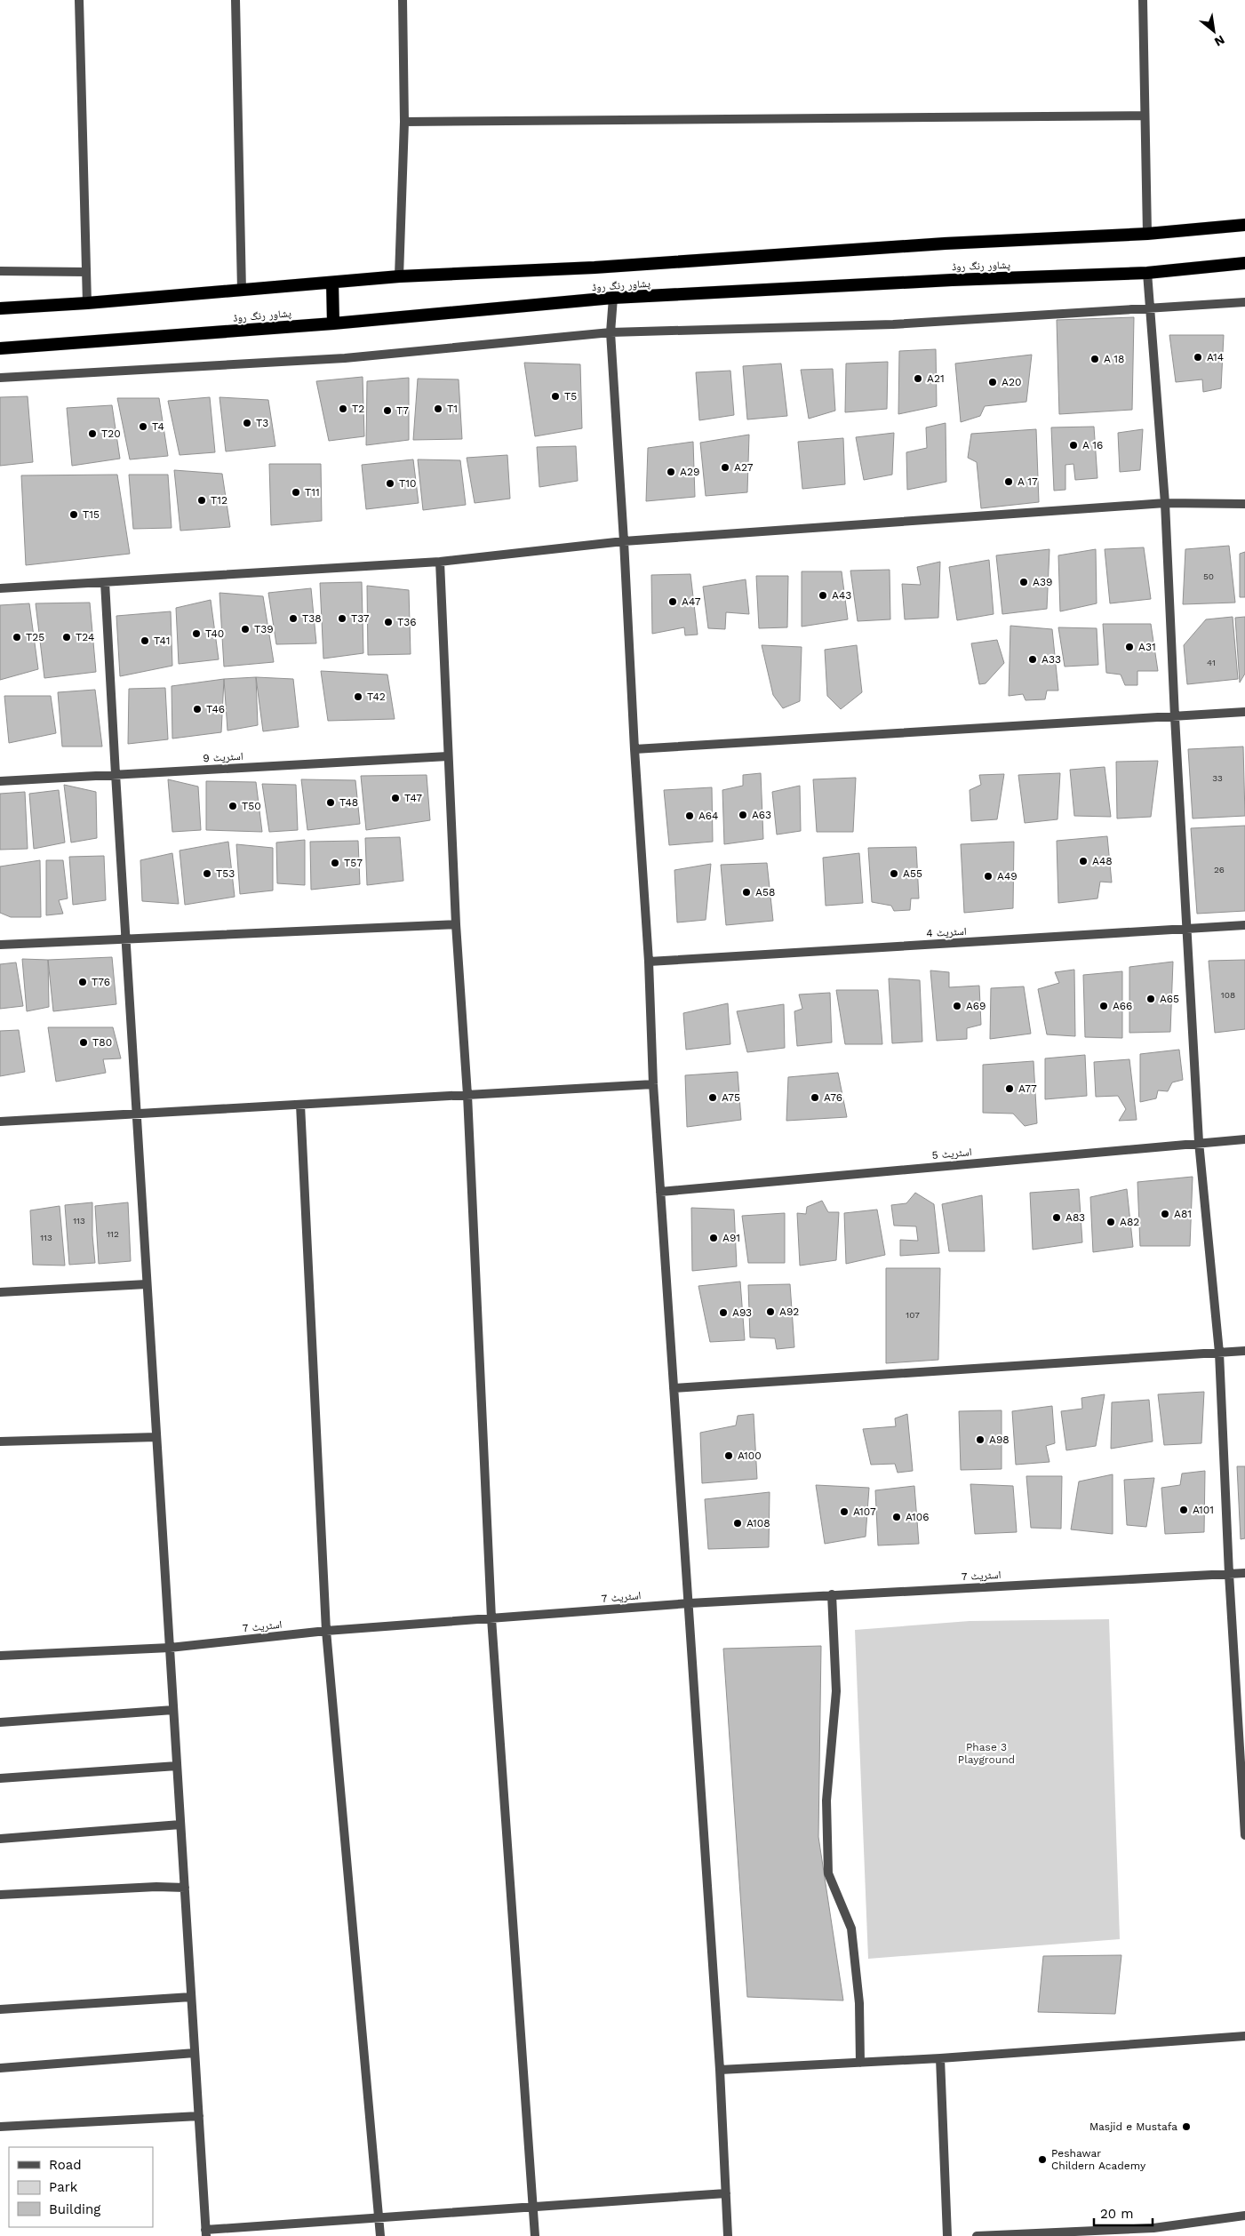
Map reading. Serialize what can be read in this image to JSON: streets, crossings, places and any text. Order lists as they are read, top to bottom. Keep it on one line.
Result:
{"streets":{"highway":["پشاور رنگ روڈ"],"street":["اسٹریٹ 9","اسٹریٹ 4","اسٹریٹ 5","اسٹریٹ 7"]},"parks":["Phase 3 Playground"],"places":["A14","A 18","A21","A20","T5","T2","T1","T7","T3","T4","T20","A 16","A27","A29","A 17","T10","T11","T12","T15","A39","A43","A47","T38","T37","T36","T39","T40","T25","T24","T41","A31","A33","T42","T46","T47","T48","T50","A63","A64","A48","T57","T53","A55","A49","A58","T76","A65","A69","A66","T80","A77","A75","A76","A81","A83","A82","A91","A92","A93","A98","A100","A101","A107","A106","A108","Masjid e Mustafa","Peshawar Childern Academy"],"house_numbers":["50","41","33","26","108","113","112","113","107"],"legend":["Road","Park","Building"],"scale_bar":"20 m","north":"bottom right"}
